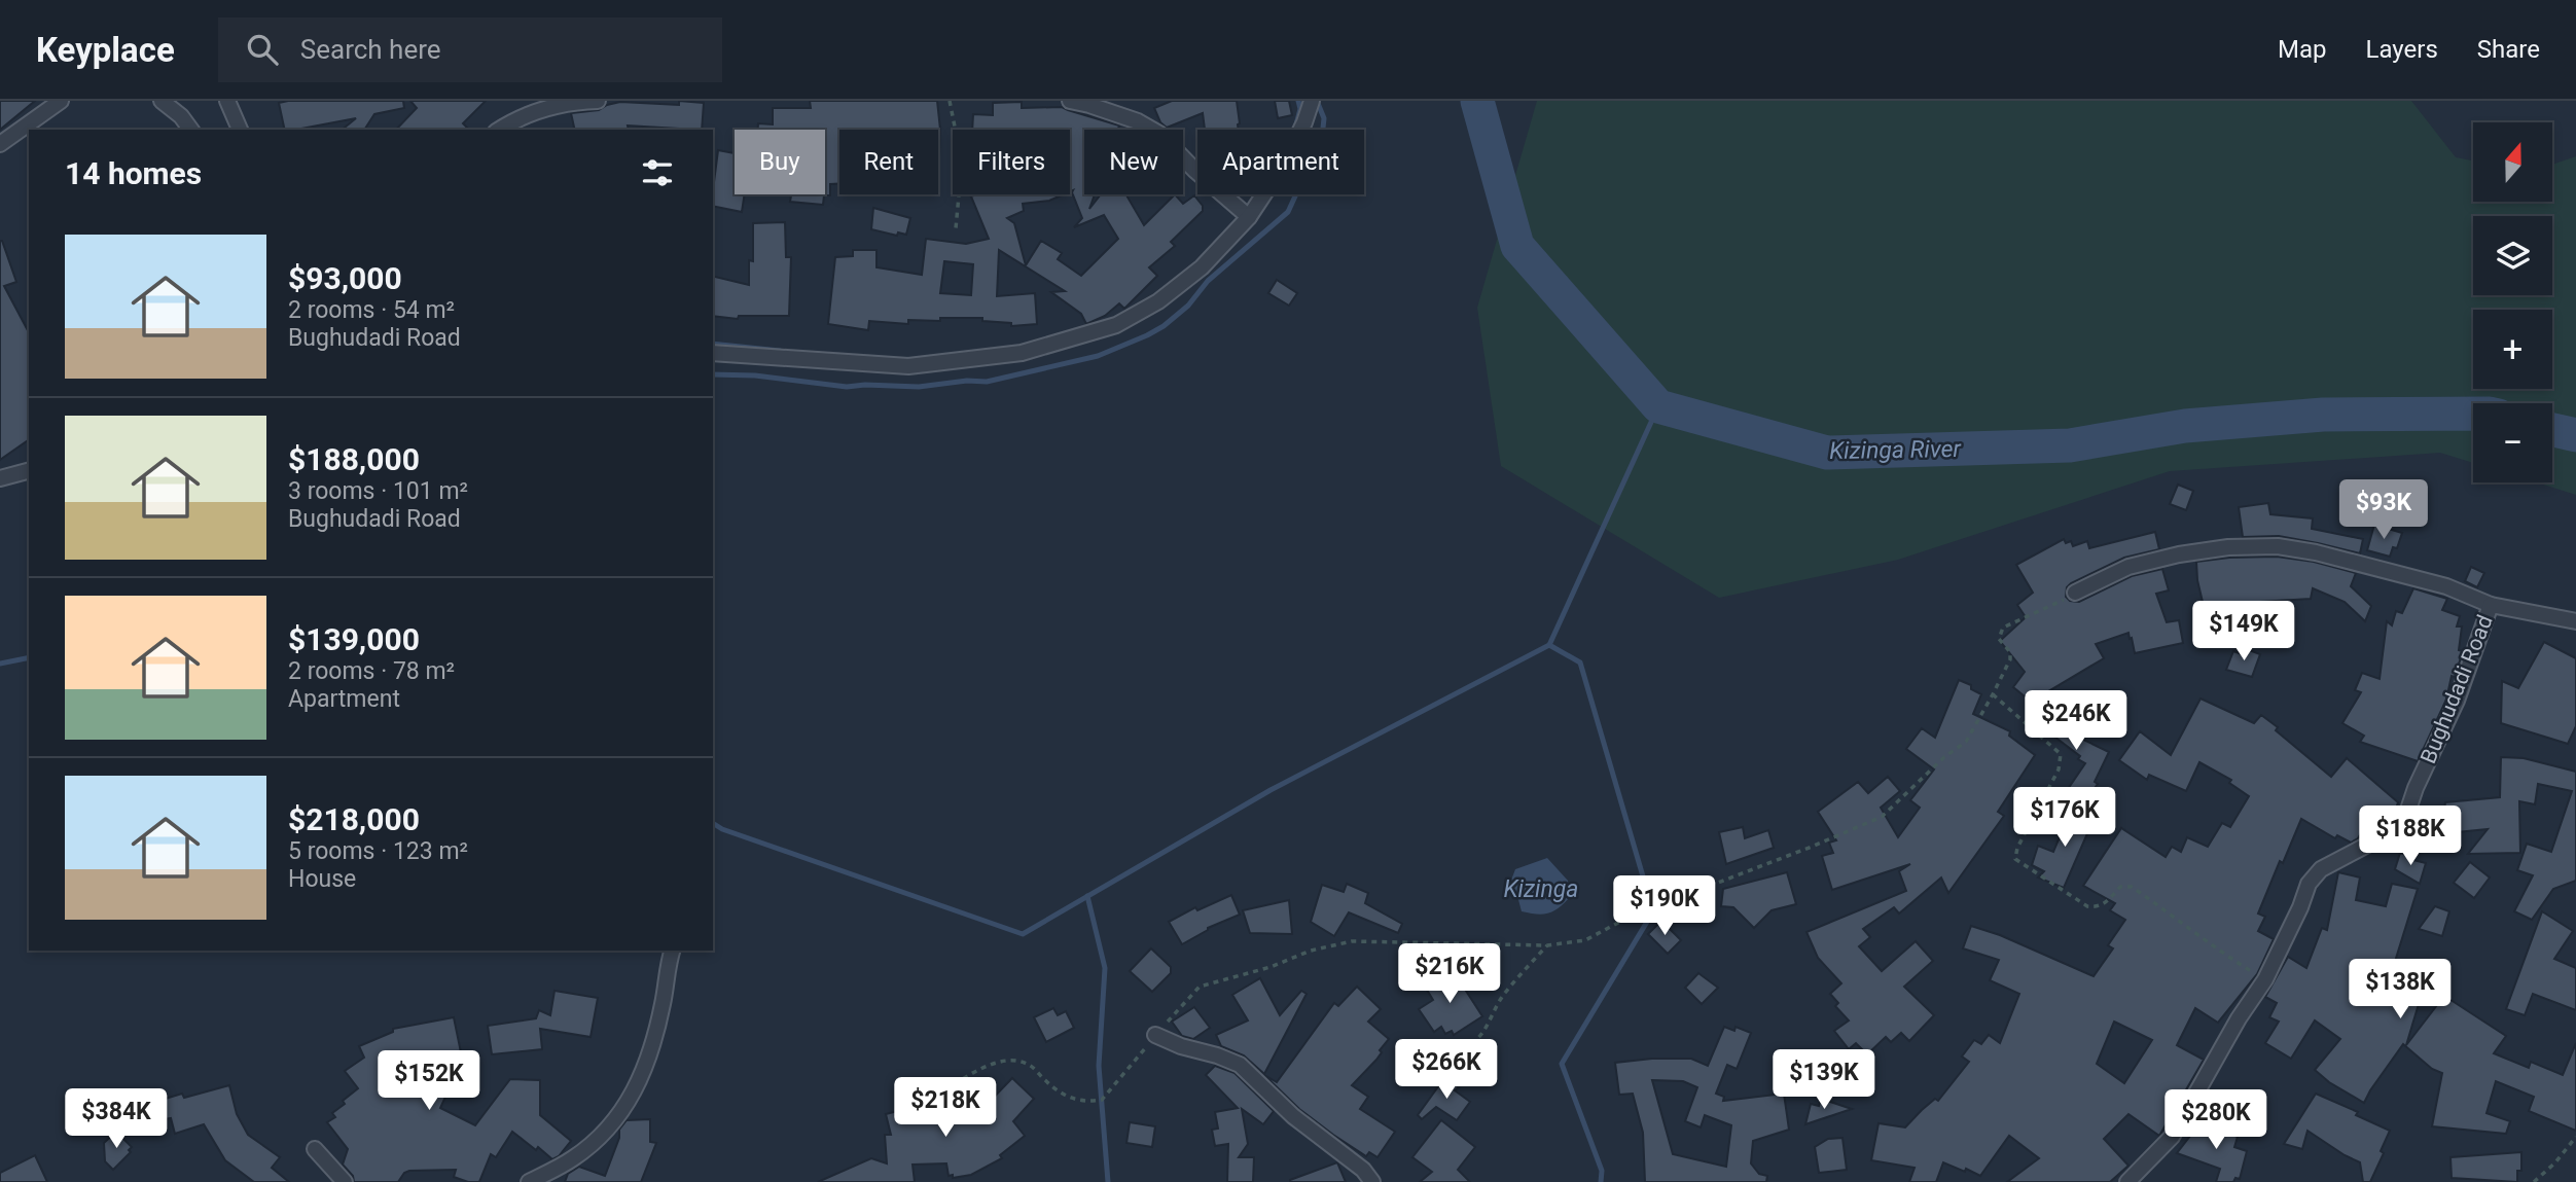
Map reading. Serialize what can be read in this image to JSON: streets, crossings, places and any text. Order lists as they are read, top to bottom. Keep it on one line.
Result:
{"streets":{"street":["Bughudadi Road"]},"water":["Kizinga River","Kizinga"],"north":"top","page":{"header":"Keyplace","search":"Search here","nav":["Map","Layers","Share"],"map_buttons":["+","−"],"chip":["Buy","Rent","Filters","New","Apartment"],"heading":"14 homes","list":[{"name":"$93,000","note":"2 rooms · 54 m² · Bughudadi Road"},{"name":"$188,000","note":"3 rooms · 101 m² · Bughudadi Road"},{"name":"$139,000","note":"2 rooms · 78 m² · Apartment"},{"name":"$218,000","note":"5 rooms · 123 m² · House"}],"price":["$93K","$149K","$246K","$176K","$188K","$190K","$216K","$138K","$266K","$139K","$152K","$218K","$384K","$280K"]}}
